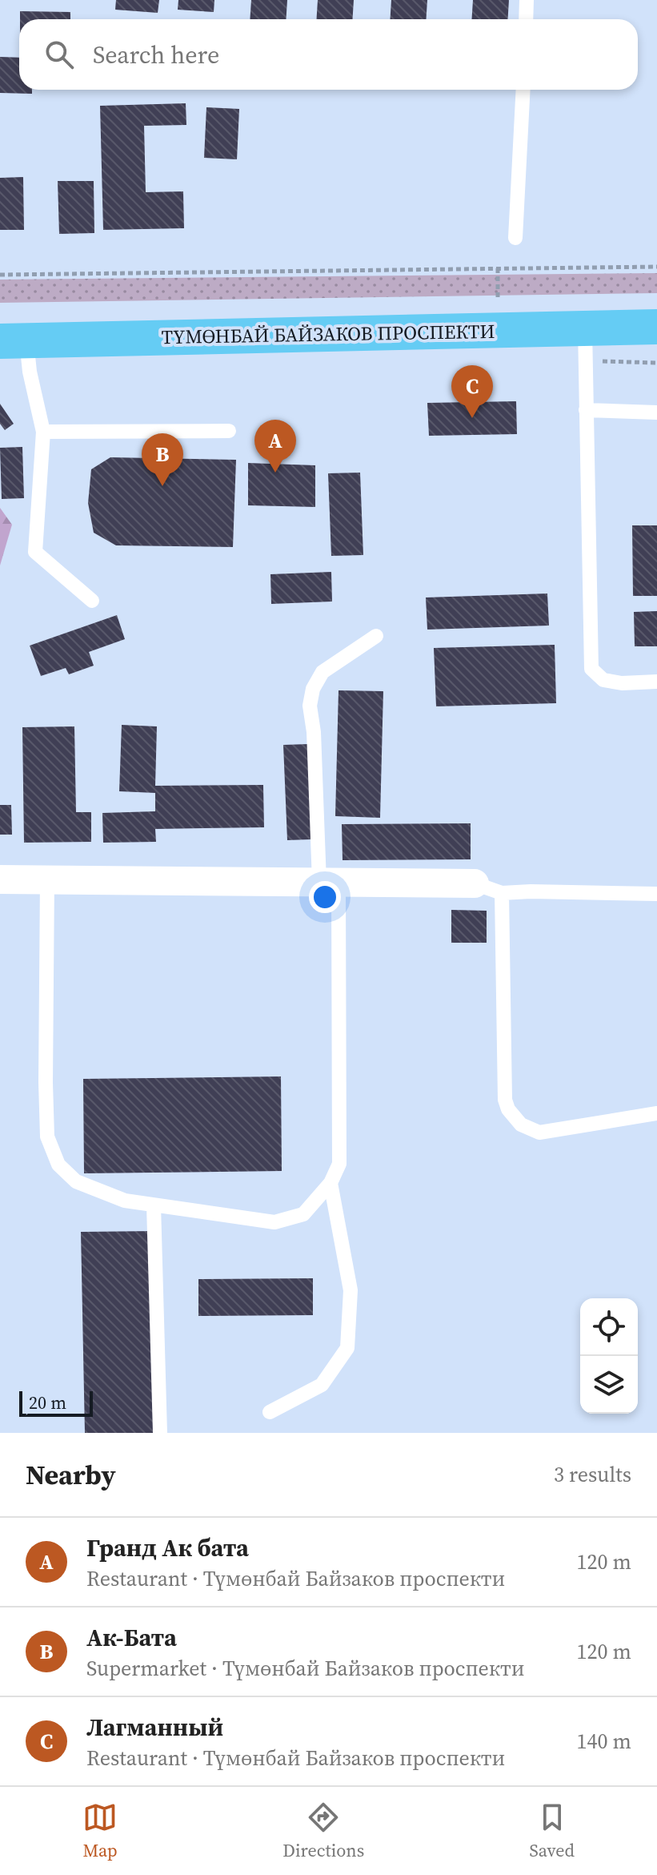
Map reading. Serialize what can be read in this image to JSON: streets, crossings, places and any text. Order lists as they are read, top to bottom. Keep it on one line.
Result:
{"streets":{"highway":["ТҮМӨНБАЙ БАЙЗАКОВ ПРОСПЕКТИ"]},"scale_bar":"20 m","page":{"search":"Search here","pins":["C","A","B"],"scale":"20 m","heading":["Nearby","3 results"],"list":[{"mark":"A","name":"Гранд Ак бата","note":"Restaurant · Түмөнбай Байзаков проспекти","value":"120 m"},{"mark":"B","name":"Ак-Бата","note":"Supermarket · Түмөнбай Байзаков проспекти","value":"120 m"},{"mark":"C","name":"Лагманный","note":"Restaurant · Түмөнбай Байзаков проспекти","value":"140 m"}],"nav":["Map","Directions","Saved"]}}
